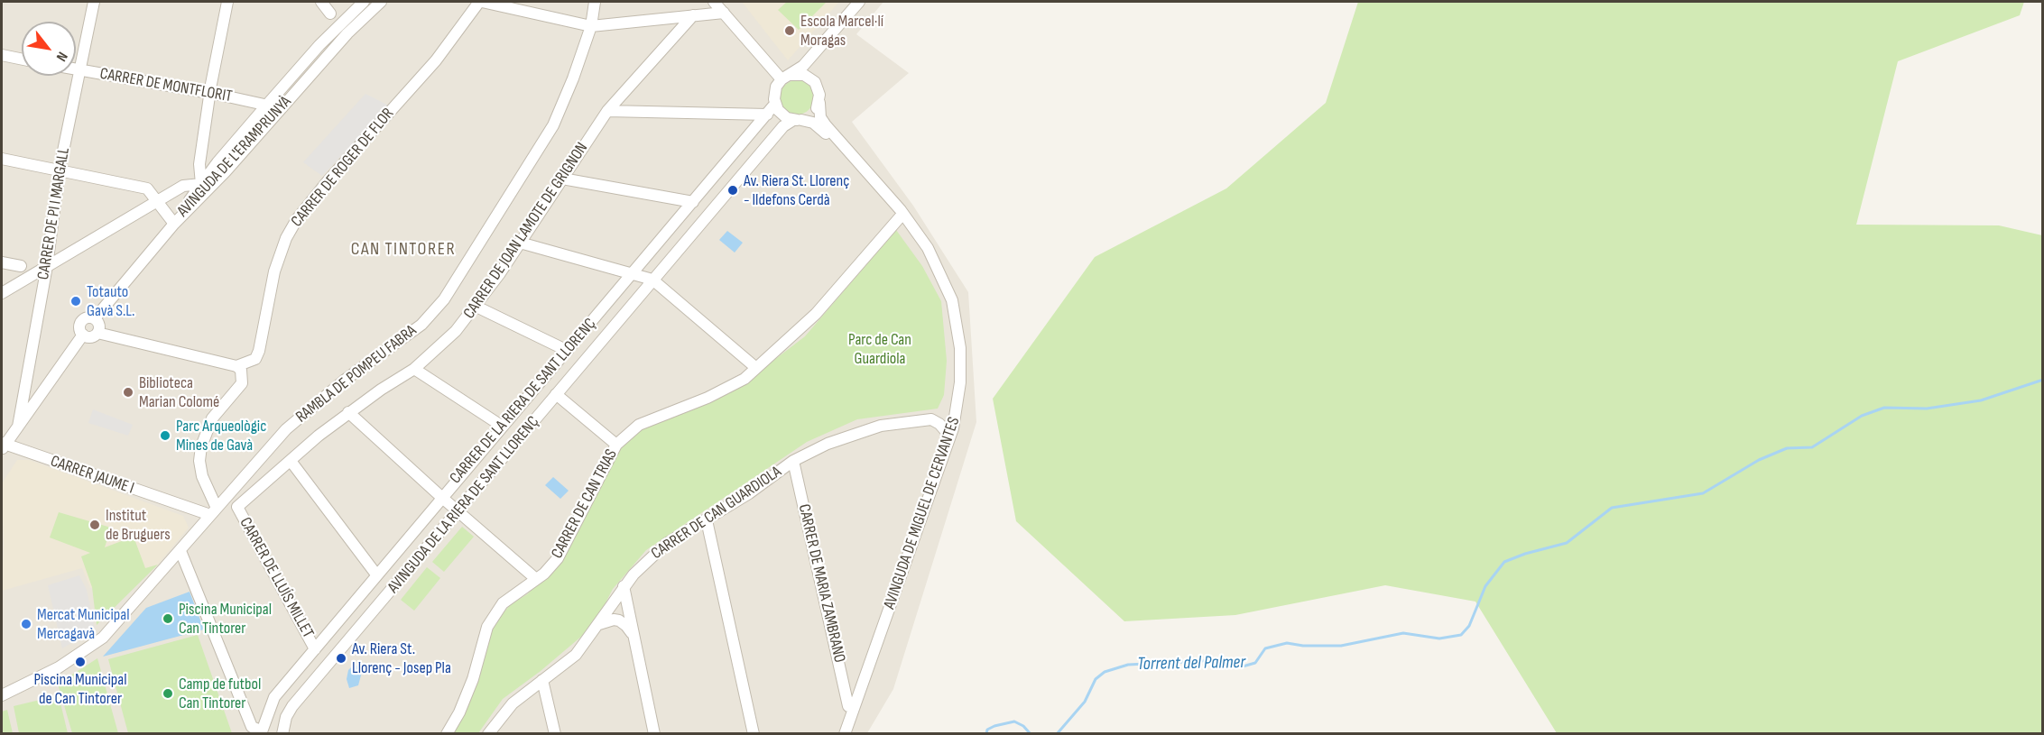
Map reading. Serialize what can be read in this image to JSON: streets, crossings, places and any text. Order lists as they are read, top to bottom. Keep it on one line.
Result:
{"streets":{"street":["CARRER DE MONTFLORIT","AVINGUDA DE L'ERAMPRUNYÀ","CARRER DE ROGER DE FLOR","CARRER DE PI I MARGALL","CARRER DE JOAN LAMOTE DE GRIGNON","RAMBLA DE POMPEU FABRA","CARRER DE LA RIERA DE SANT LLORENÇ","CARRER JAUME I","CARRER DE CAN TRIAS","AVINGUDA DE LA RIERA DE SANT LLORENÇ","CARRER DE CAN GUARDIOLA","AVINGUDA DE MIGUEL DE CERVANTES","CARRER DE LLUÍS MILLET","CARRER DE MARIA ZAMBRANO"]},"crossings":[["CARRER DE MONTFLORIT","AVINGUDA DE L'ERAMPRUNYÀ"],["CARRER DE MONTFLORIT","CARRER DE PI I MARGALL"],["CARRER DE JOAN LAMOTE DE GRIGNON","CARRER JAUME I"],["CARRER DE JOAN LAMOTE DE GRIGNON","CARRER DE LLUÍS MILLET"],["RAMBLA DE POMPEU FABRA","CARRER JAUME I"],["CARRER DE LA RIERA DE SANT LLORENÇ","AVINGUDA DE LA RIERA DE SANT LLORENÇ"],["CARRER DE LA RIERA DE SANT LLORENÇ","AVINGUDA DE MIGUEL DE CERVANTES"],["CARRER DE LA RIERA DE SANT LLORENÇ","CARRER DE LLUÍS MILLET"],["CARRER JAUME I","CARRER DE LLUÍS MILLET"],["CARRER DE CAN TRIAS","AVINGUDA DE MIGUEL DE CERVANTES"],["AVINGUDA DE LA RIERA DE SANT LLORENÇ","AVINGUDA DE MIGUEL DE CERVANTES"],["CARRER DE CAN GUARDIOLA","AVINGUDA DE MIGUEL DE CERVANTES"],["CARRER DE CAN GUARDIOLA","CARRER DE MARIA ZAMBRANO"],["AVINGUDA DE MIGUEL DE CERVANTES","CARRER DE MARIA ZAMBRANO"]],"districts":["CAN TINTORER"],"water":["Torrent del Palmer"],"parks":["Parc de Can Guardiola"],"places":["Escola Marcel·lí Moragas","Av. Riera St. Llorenç - Ildefons Cerdà","Totauto Gavà S.L.","Biblioteca Marian Colomé","Parc Arqueològic Mines de Gavà","Institut de Bruguers","Piscina Municipal Can Tintorer","Mercat Municipal Mercagavà","Av. Riera St. Llorenç - Josep Pla","Piscina Municipal de Can Tintorer","Camp de futbol Can Tintorer"],"north":"bottom right"}
